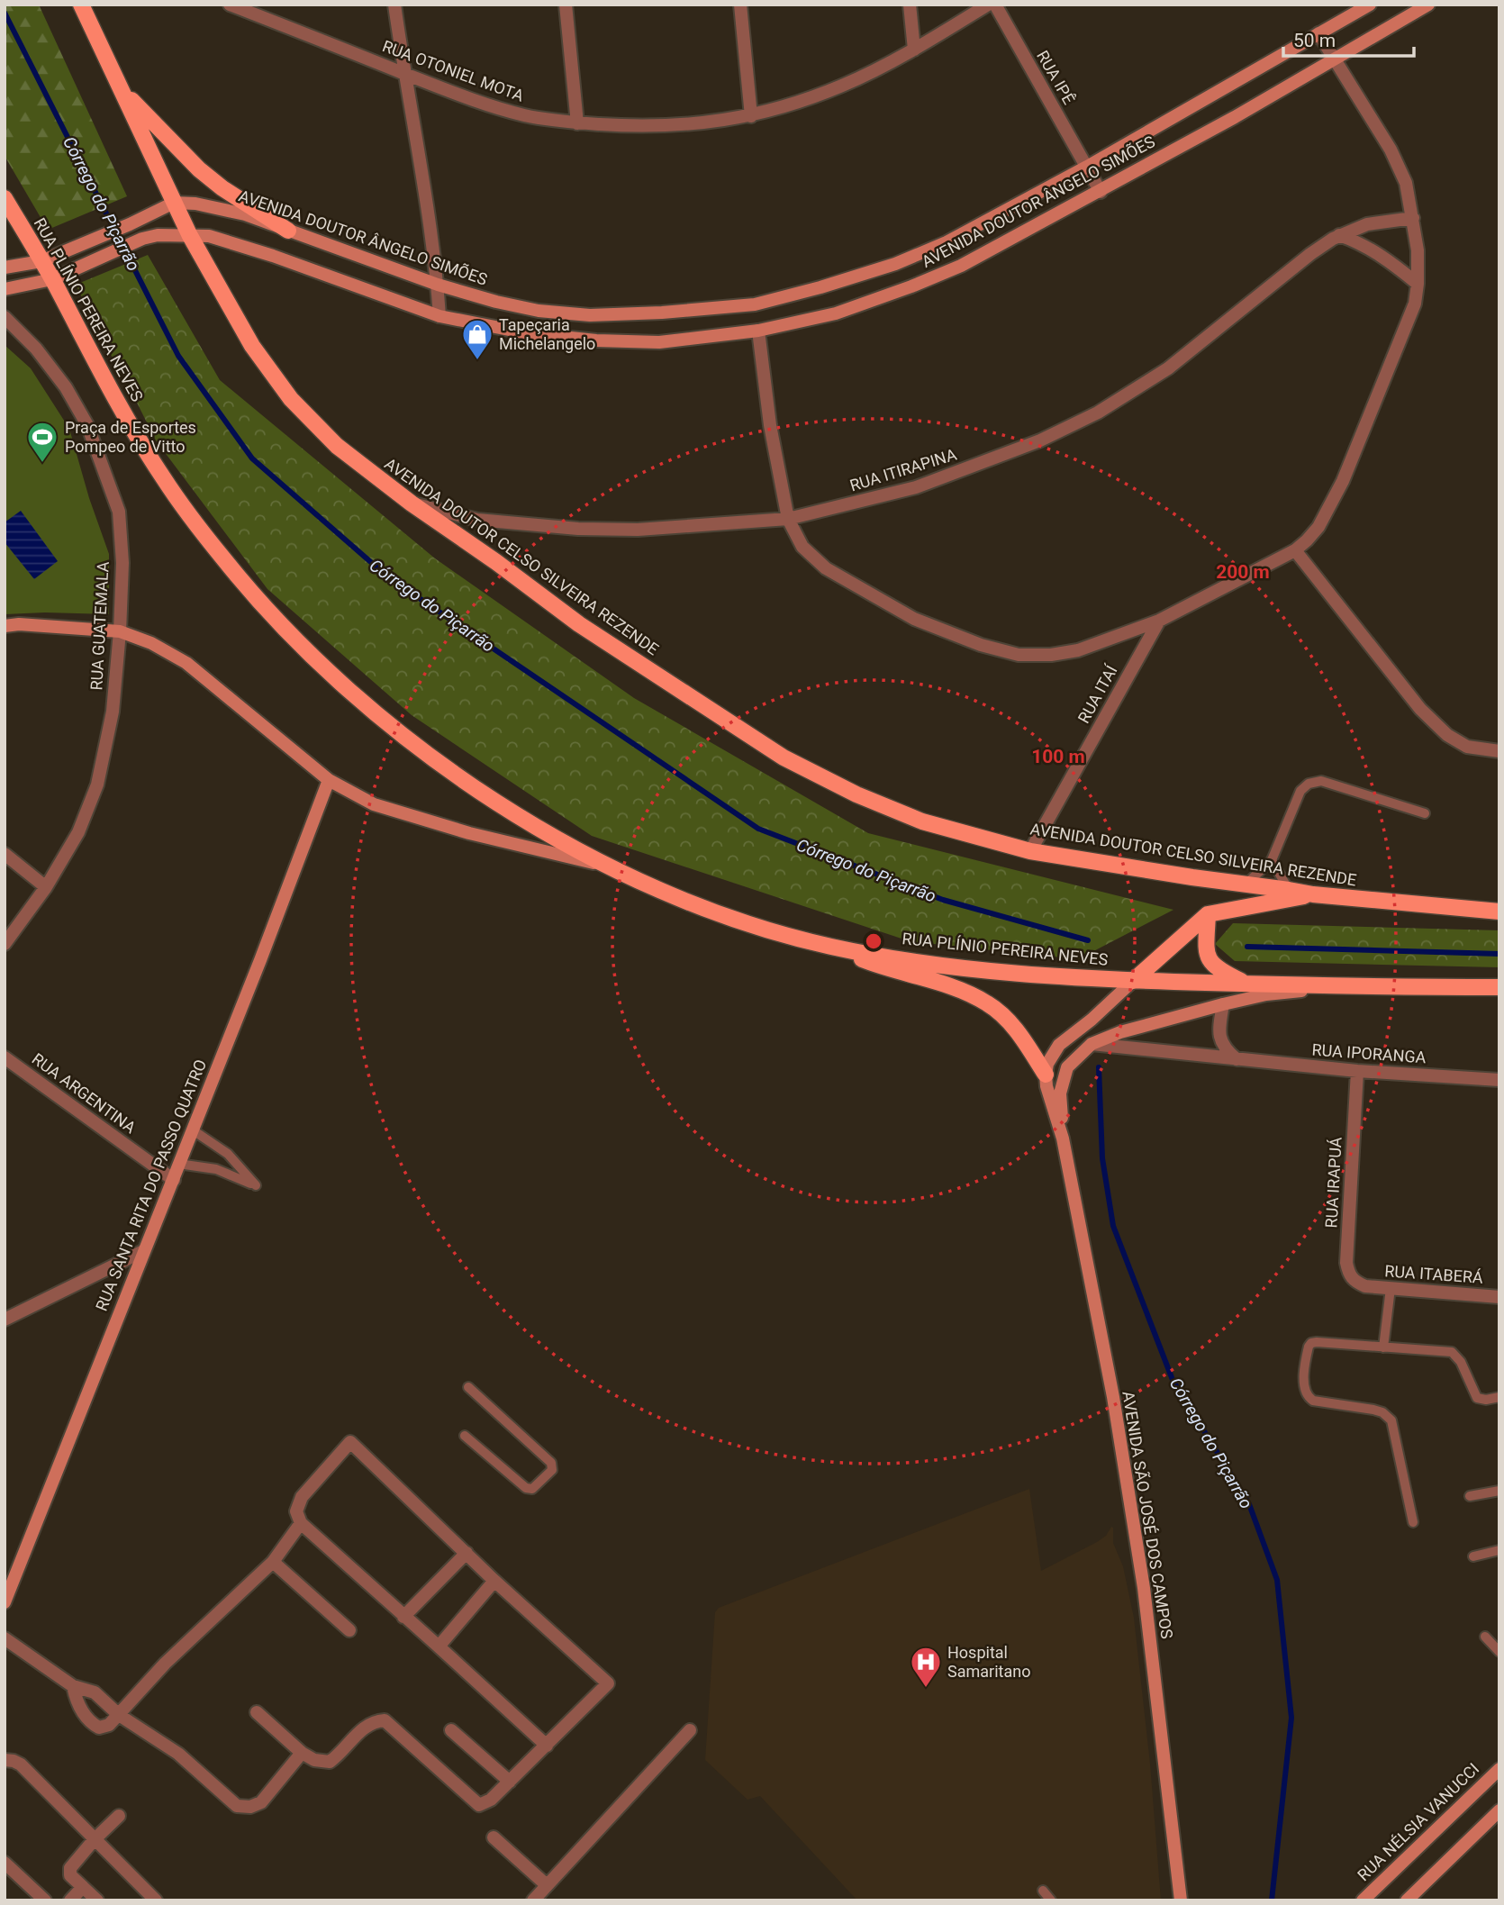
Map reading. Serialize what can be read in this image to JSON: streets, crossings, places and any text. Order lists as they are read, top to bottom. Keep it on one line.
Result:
{"streets":{"main road":["AVENIDA DOUTOR ÂNGELO SIMÕES","RUA PLÍNIO PEREIRA NEVES","AVENIDA DOUTOR CELSO SILVEIRA REZENDE","RUA SANTA RITA DO PASSO QUATRO","AVENIDA SÃO JOSÉ DOS CAMPOS","RUA NÉLSIA VANUCCI"],"street":["RUA OTONIEL MOTA","RUA IPÊ","RUA ITIRAPINA","RUA GUATEMALA","RUA ITAÍ","RUA IPORANGA","RUA ARGENTINA","RUA IRAPUÁ","RUA ITABERÁ"]},"crossings":[["RUA IPÊ","AVENIDA DOUTOR ÂNGELO SIMÕES"],["AVENIDA DOUTOR ÂNGELO SIMÕES","RUA PLÍNIO PEREIRA NEVES"],["AVENIDA DOUTOR ÂNGELO SIMÕES","AVENIDA DOUTOR CELSO SILVEIRA REZENDE"],["RUA PLÍNIO PEREIRA NEVES","AVENIDA SÃO JOSÉ DOS CAMPOS"],["RUA ITIRAPINA","AVENIDA DOUTOR CELSO SILVEIRA REZENDE"],["AVENIDA DOUTOR CELSO SILVEIRA REZENDE","RUA ITAÍ"],["RUA IPORANGA","RUA IRAPUÁ"],["RUA IPORANGA","AVENIDA SÃO JOSÉ DOS CAMPOS"],["RUA ARGENTINA","RUA SANTA RITA DO PASSO QUATRO"],["RUA IRAPUÁ","RUA ITABERÁ"]],"water":["Córrego do Piçarrão"],"places":{"shop":["Tapeçaria Michelangelo"],"sports":["Praça de Esportes Pompeo de Vitto"],"hospital":["Hospital Samaritano"]},"scale_bar":"50 m","rings":["200 m","100 m"]}
